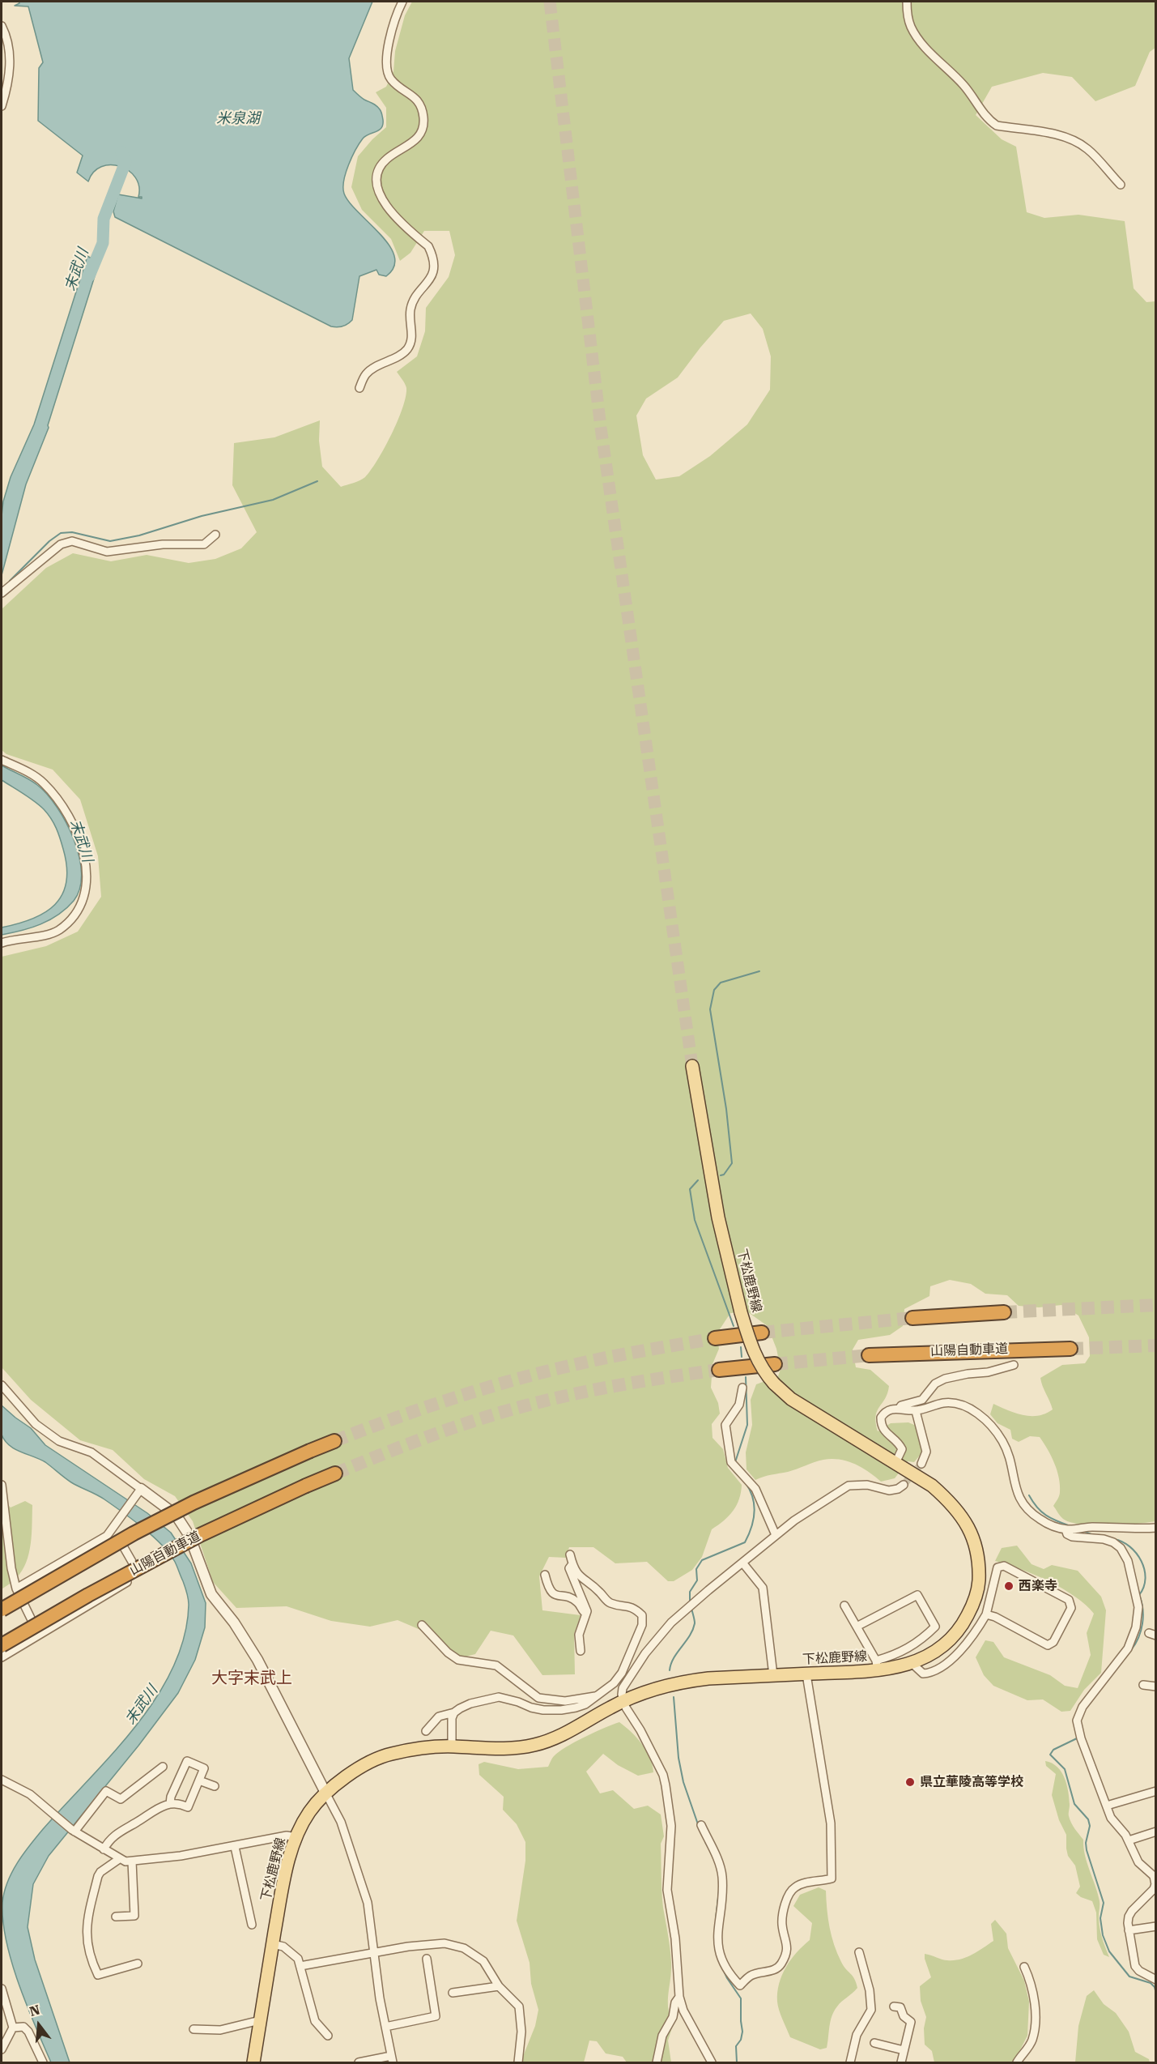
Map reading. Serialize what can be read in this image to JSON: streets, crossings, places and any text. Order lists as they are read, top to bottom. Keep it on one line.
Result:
{"streets":{"highway":["山陽自動車道"],"main road":["下松鹿野線"]},"districts":["大字末武上"],"water":["米泉湖","末武川"],"places":["西楽寺","県立華陵高等学校"],"north":"top"}
